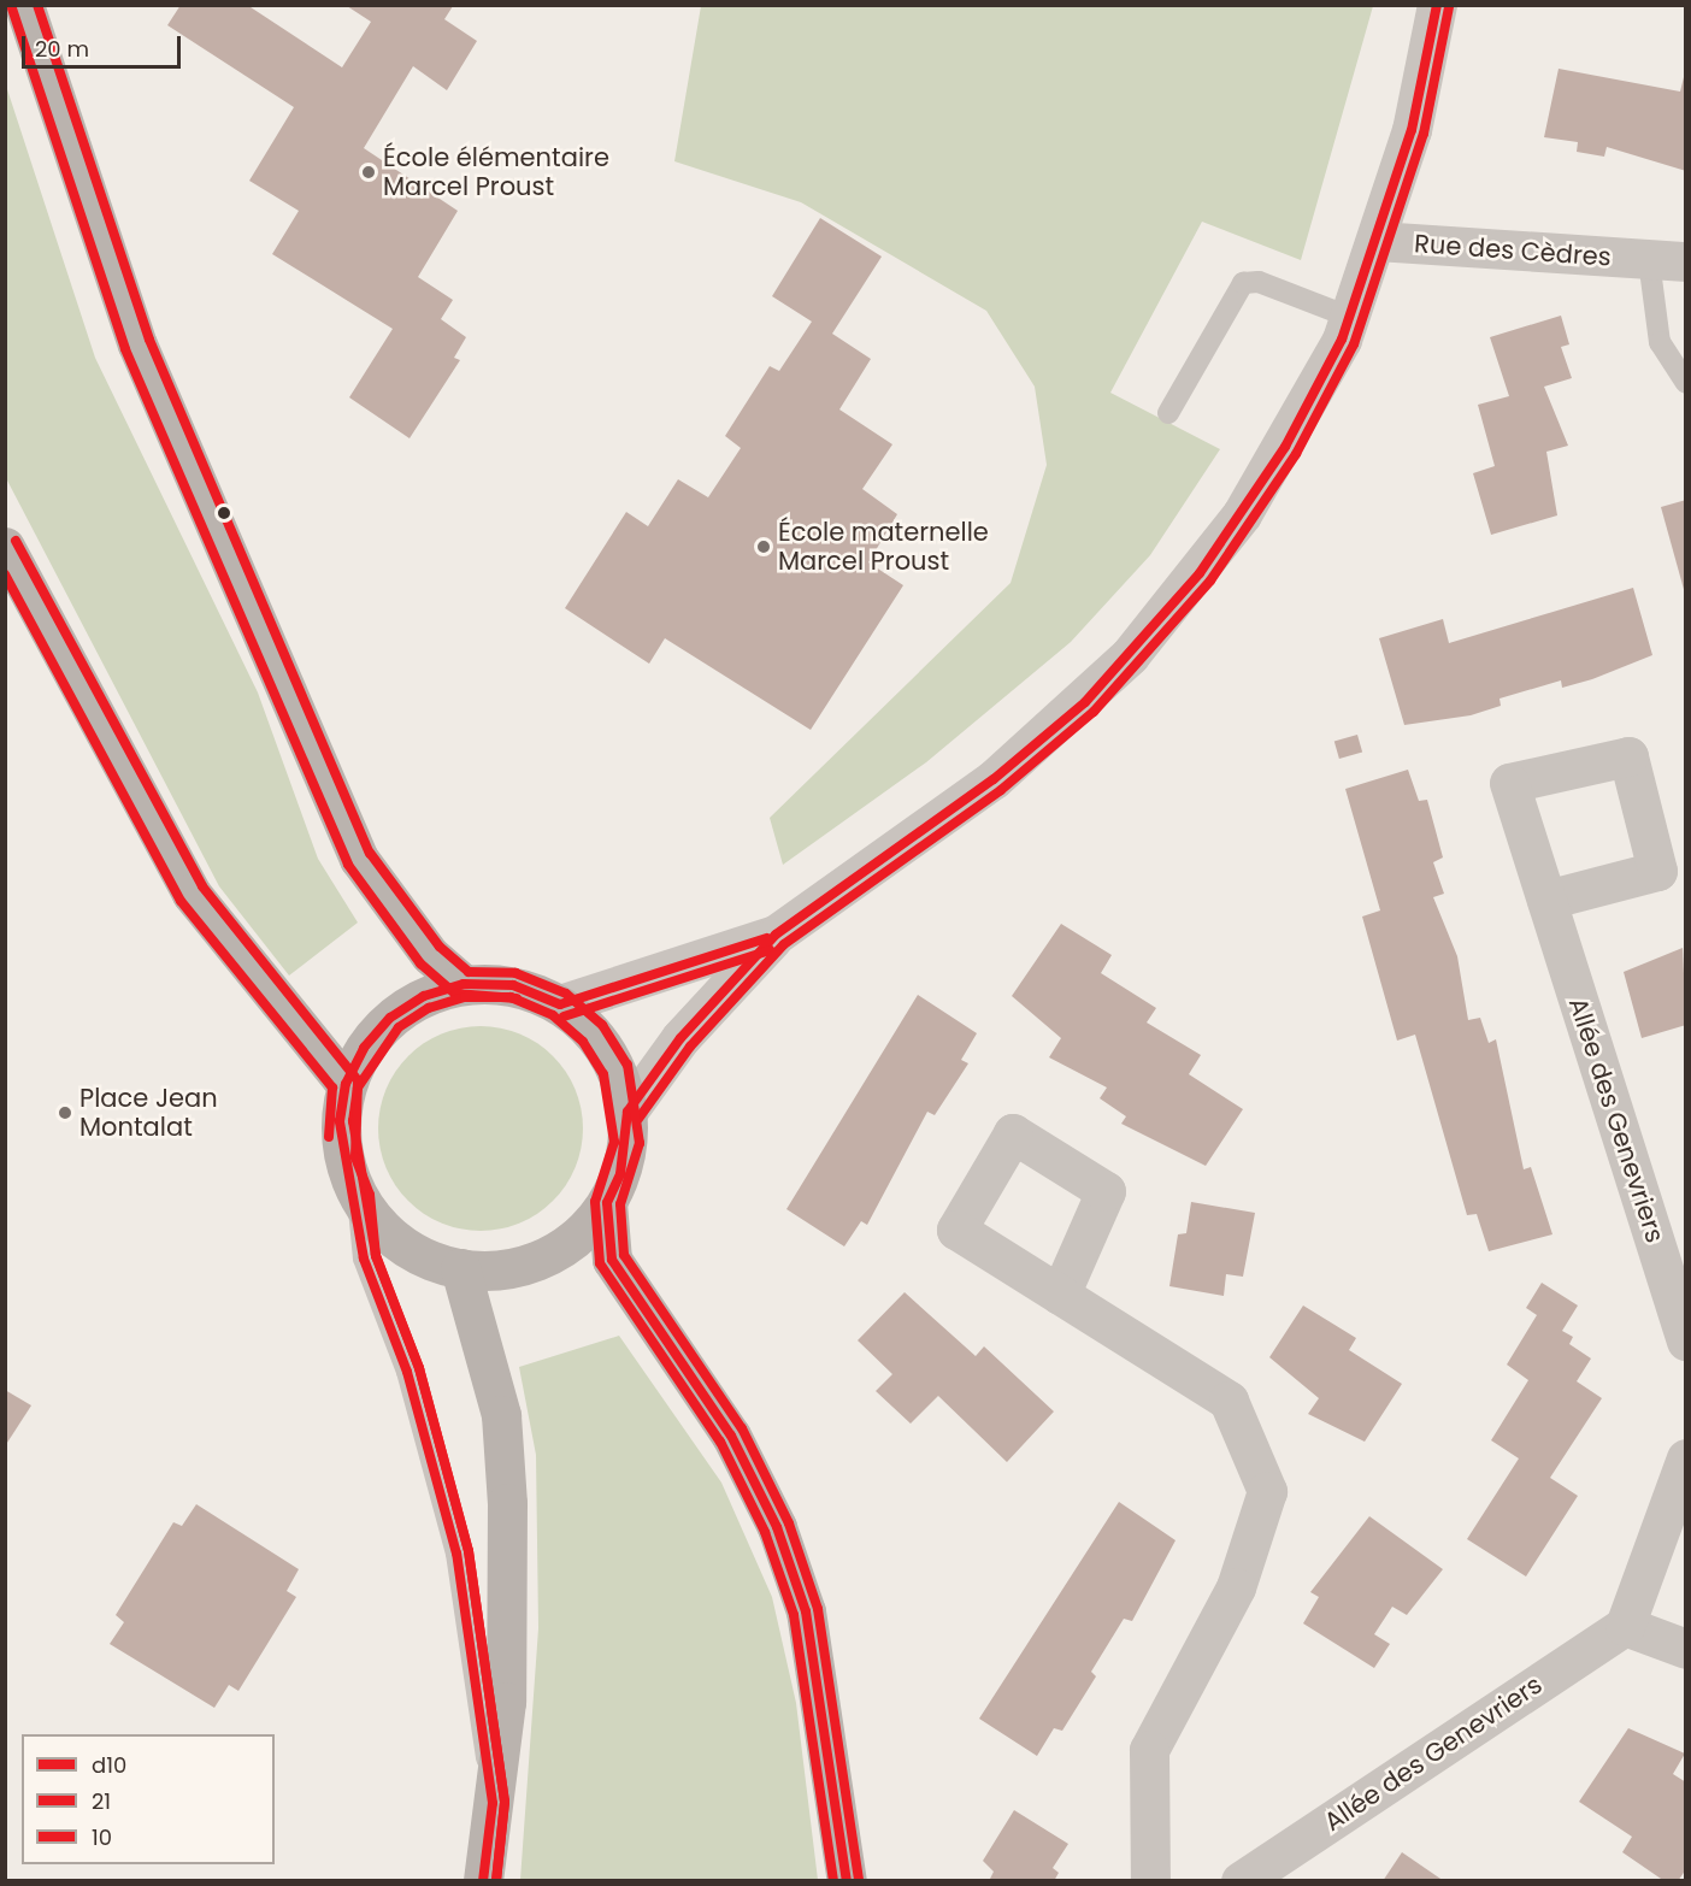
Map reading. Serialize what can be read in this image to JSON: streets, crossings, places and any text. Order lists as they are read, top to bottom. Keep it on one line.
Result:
{"streets":{"street":["Rue des Cèdres","Allée des Genevriers"]},"places":["École élémentaire Marcel Proust","École maternelle Marcel Proust","Place Jean Montalat"],"lines":["transit line d10","transit line 10","transit line 21"],"legend":["d10","21","10"],"scale_bar":"20 m"}
